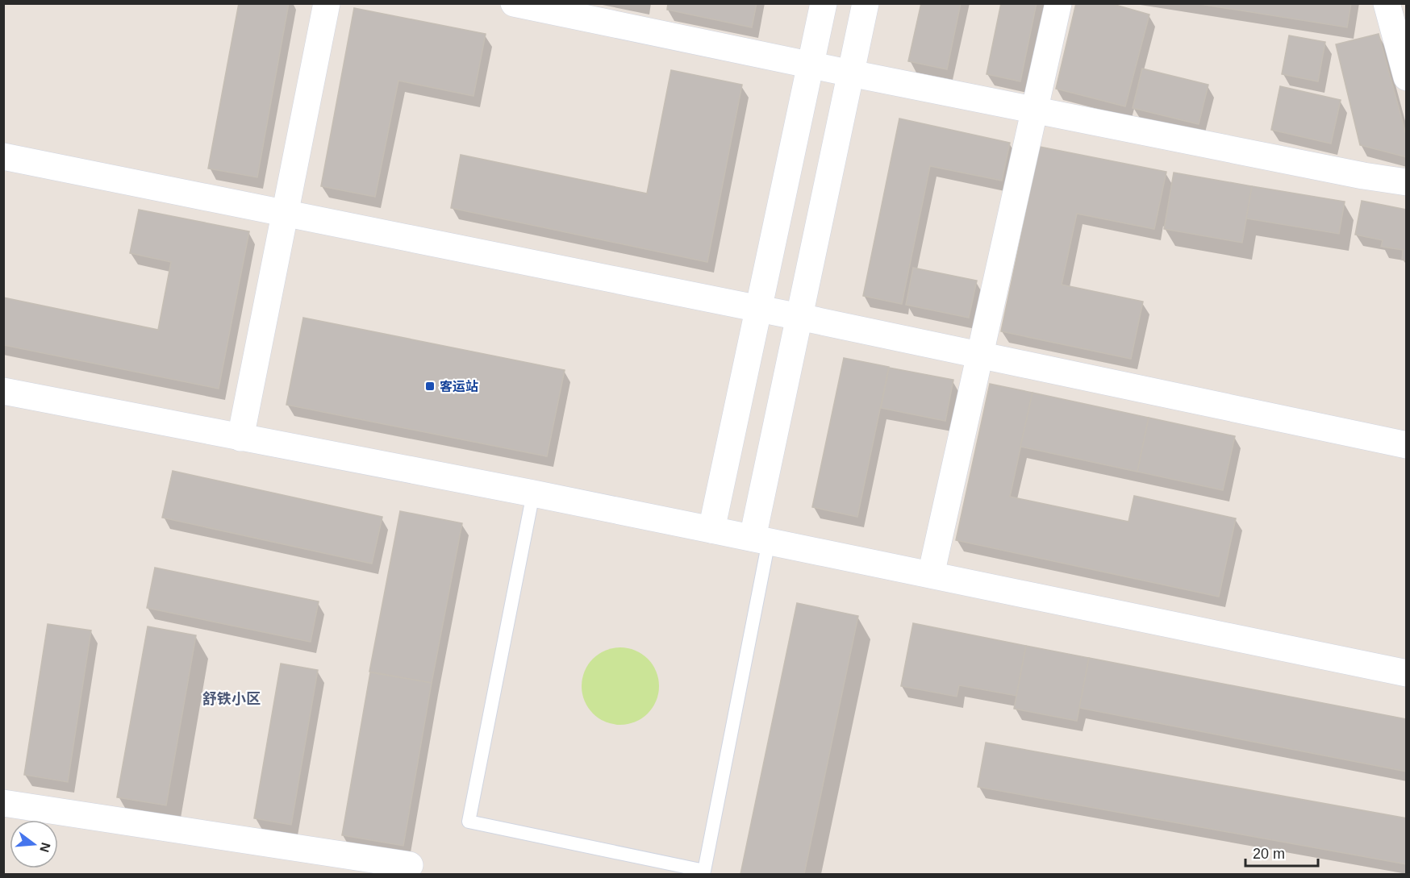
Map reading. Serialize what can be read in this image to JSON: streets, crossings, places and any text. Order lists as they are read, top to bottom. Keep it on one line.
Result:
{"districts":["舒铁小区"],"places":{"transit":["客运站"]},"scale_bar":"20 m","north":"right"}
